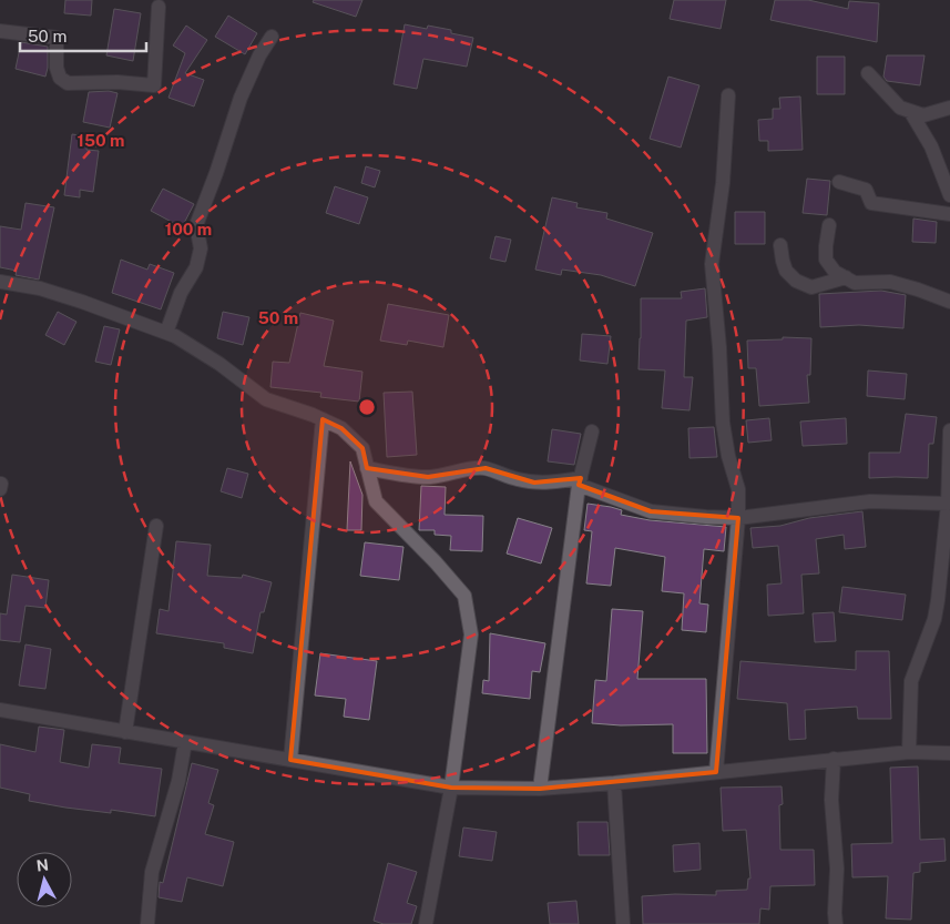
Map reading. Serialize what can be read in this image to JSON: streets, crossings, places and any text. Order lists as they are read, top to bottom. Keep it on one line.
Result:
{"scale_bar":"50 m","north":"top","rings":["150 m","100 m","50 m"]}
